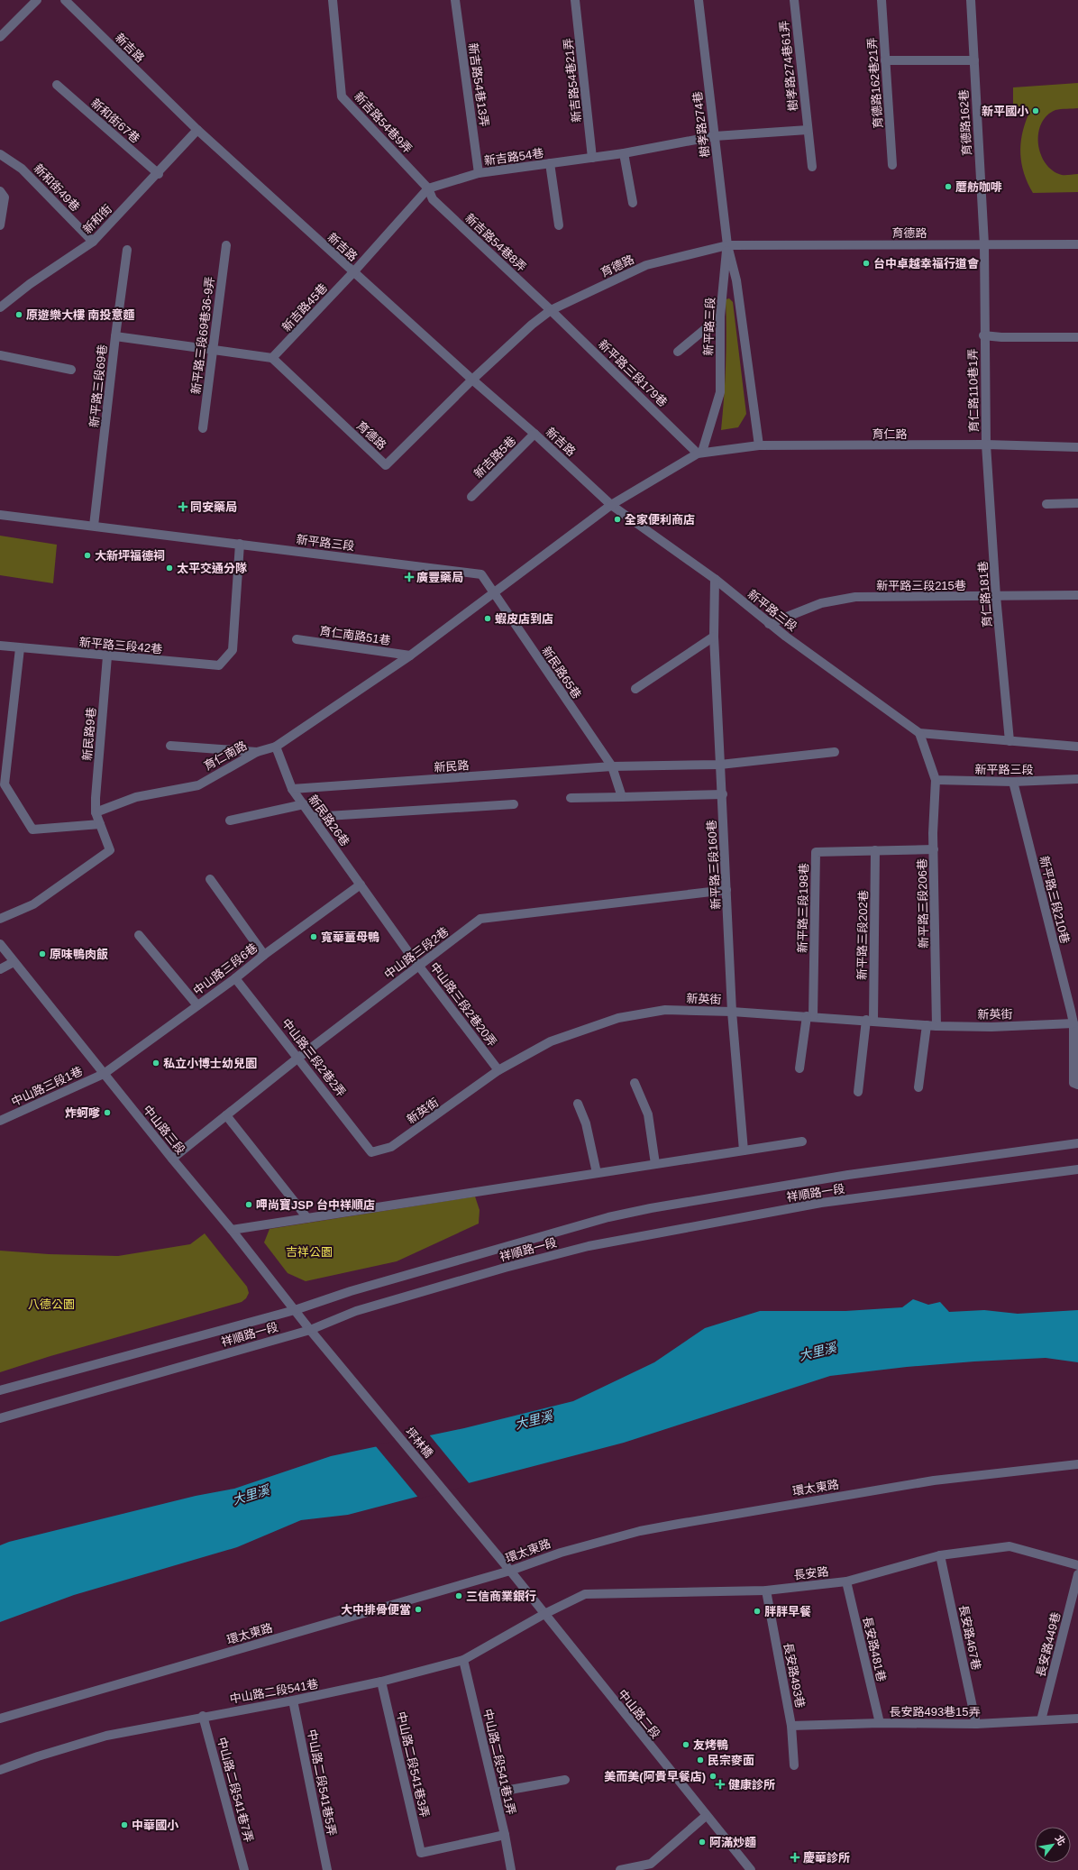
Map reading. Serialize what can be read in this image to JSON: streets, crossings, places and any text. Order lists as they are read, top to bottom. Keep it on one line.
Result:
{"streets":{"street":["新吉路","樹孝路274巷61弄","新吉路54巷21弄","育德路162巷21弄","新吉路54巷13弄","新和街67巷","新吉路54巷9弄","育德路162巷","樹孝路274巷","新吉路54巷","新和街49巷","新和街","育德路","新吉路54巷8弄","新吉路45巷","新平路三段","新平路三段69巷36-9弄","新平路三段179巷","新平路三段69巷","育仁路110巷1弄","育仁路","新吉路5巷","新平路三段215巷","育仁路181巷","育仁南路51巷","新平路三段42巷","新民路65巷","新民路9巷","育仁南路","新民路","新民路26巷","新平路三段160巷","新平路三段210巷","新平路三段206巷","新平路三段198巷","新平路三段202巷","中山路三段2巷","中山路三段6巷","新英街","中山路三段2巷20弄","中山路三段2巷2弄","中山路三段1巷","中山路三段","祥順路一段","坪林橋","環太東路","長安路","長安路467巷","長安路449巷","長安路481巷","長安路493巷","中山路二段541巷","長安路493巷15弄","中山路二段","中山路二段541巷1弄","中山路二段541巷3弄","中山路二段541巷5弄","中山路二段541巷7弄"]},"crossings":[["新吉路","新和街"],["新吉路","育德路"],["新吉路","新吉路45巷"],["新吉路","新平路三段"],["新吉路","新吉路5巷"],["新吉路54巷21弄","新吉路54巷"],["新吉路54巷13弄","新吉路54巷"],["新和街67巷","新和街"],["新吉路54巷9弄","新吉路54巷"],["新吉路54巷9弄","新吉路54巷8弄"],["育德路162巷","育德路"],["育德路162巷","育仁路110巷1弄"],["樹孝路274巷","新吉路54巷"],["樹孝路274巷","育德路"],["樹孝路274巷","新平路三段"],["新吉路54巷","新吉路54巷8弄"],["新和街49巷","新和街"],["育德路","新吉路54巷8弄"],["育德路","新吉路45巷"],["育德路","新平路三段"],["育德路","新平路三段179巷"],["育德路","育仁路110巷1弄"],["新吉路54巷8弄","新平路三段179巷"],["新平路三段","新平路三段179巷"],["新平路三段","新平路三段69巷"],["新平路三段","育仁路"],["新平路三段","新平路三段215巷"],["新平路三段","新平路三段42巷"],["新平路三段","新民路65巷"],["新平路三段","育仁南路"],["新平路三段","新平路三段160巷"],["新平路三段","新平路三段210巷"],["新平路三段","新平路三段206巷"],["新平路三段179巷","育仁路"],["育仁路110巷1弄","育仁路"],["育仁路110巷1弄","育仁路181巷"],["育仁路","育仁路181巷"],["新平路三段215巷","育仁路181巷"],["育仁南路51巷","育仁南路"],["新平路三段42巷","新民路9巷"],["新民路65巷","育仁南路"],["新民路65巷","新民路"],["新民路9巷","育仁南路"],["育仁南路","新民路26巷"],["新民路","新民路26巷"],["新民路","新平路三段160巷"],["新民路26巷","中山路三段6巷"],["新民路26巷","中山路三段2巷20弄"],["新平路三段160巷","中山路三段2巷"],["新平路三段160巷","新英街"],["新平路三段210巷","新英街"],["新平路三段206巷","新平路三段198巷"],["新平路三段206巷","新英街"],["新平路三段198巷","新平路三段202巷"],["新平路三段198巷","新英街"],["新平路三段202巷","新英街"],["中山路三段2巷","中山路三段2巷20弄"],["中山路三段2巷","中山路三段2巷2弄"],["中山路三段2巷","中山路三段"],["中山路三段6巷","中山路三段2巷2弄"],["中山路三段6巷","中山路三段1巷"],["中山路三段6巷","中山路三段"],["新英街","中山路三段2巷20弄"],["新英街","中山路三段2巷2弄"],["中山路三段1巷","中山路三段"],["中山路三段","祥順路一段"],["中山路三段","坪林橋"],["祥順路一段","坪林橋"],["坪林橋","環太東路"],["坪林橋","中山路二段"],["環太東路","中山路二段"],["長安路","長安路467巷"],["長安路","長安路481巷"],["長安路","長安路493巷"],["長安路","中山路二段541巷"],["長安路","中山路二段"],["長安路467巷","長安路493巷15弄"],["長安路449巷","長安路493巷15弄"],["長安路481巷","長安路493巷15弄"],["長安路493巷","長安路493巷15弄"],["中山路二段541巷","中山路二段"],["中山路二段541巷","中山路二段541巷1弄"],["中山路二段541巷","中山路二段541巷3弄"],["中山路二段541巷","中山路二段541巷5弄"],["中山路二段541巷","中山路二段541巷7弄"],["中山路二段541巷1弄","中山路二段541巷3弄"]],"water":["大里溪"],"parks":["吉祥公園","八德公園"],"places":{"other":["新平國小","蘑舫咖啡","台中卓越幸福行道會","原遊樂大樓 南投意麵","全家便利商店","大新坪福德祠","太平交通分隊","蝦皮店到店","寬華薑母鴨","原味鴨肉飯","私立小博士幼兒園","炸蚵嗲","呷尚寶JSP 台中祥順店","三信商業銀行","大中排骨便當","胖胖早餐","友烤鴨","民宗麥面","美而美(阿貴早餐店)","中華國小","阿滿炒麵"],"health":["同安藥局","廣豐藥局","健康診所","慶華診所"]},"north":"top right"}
